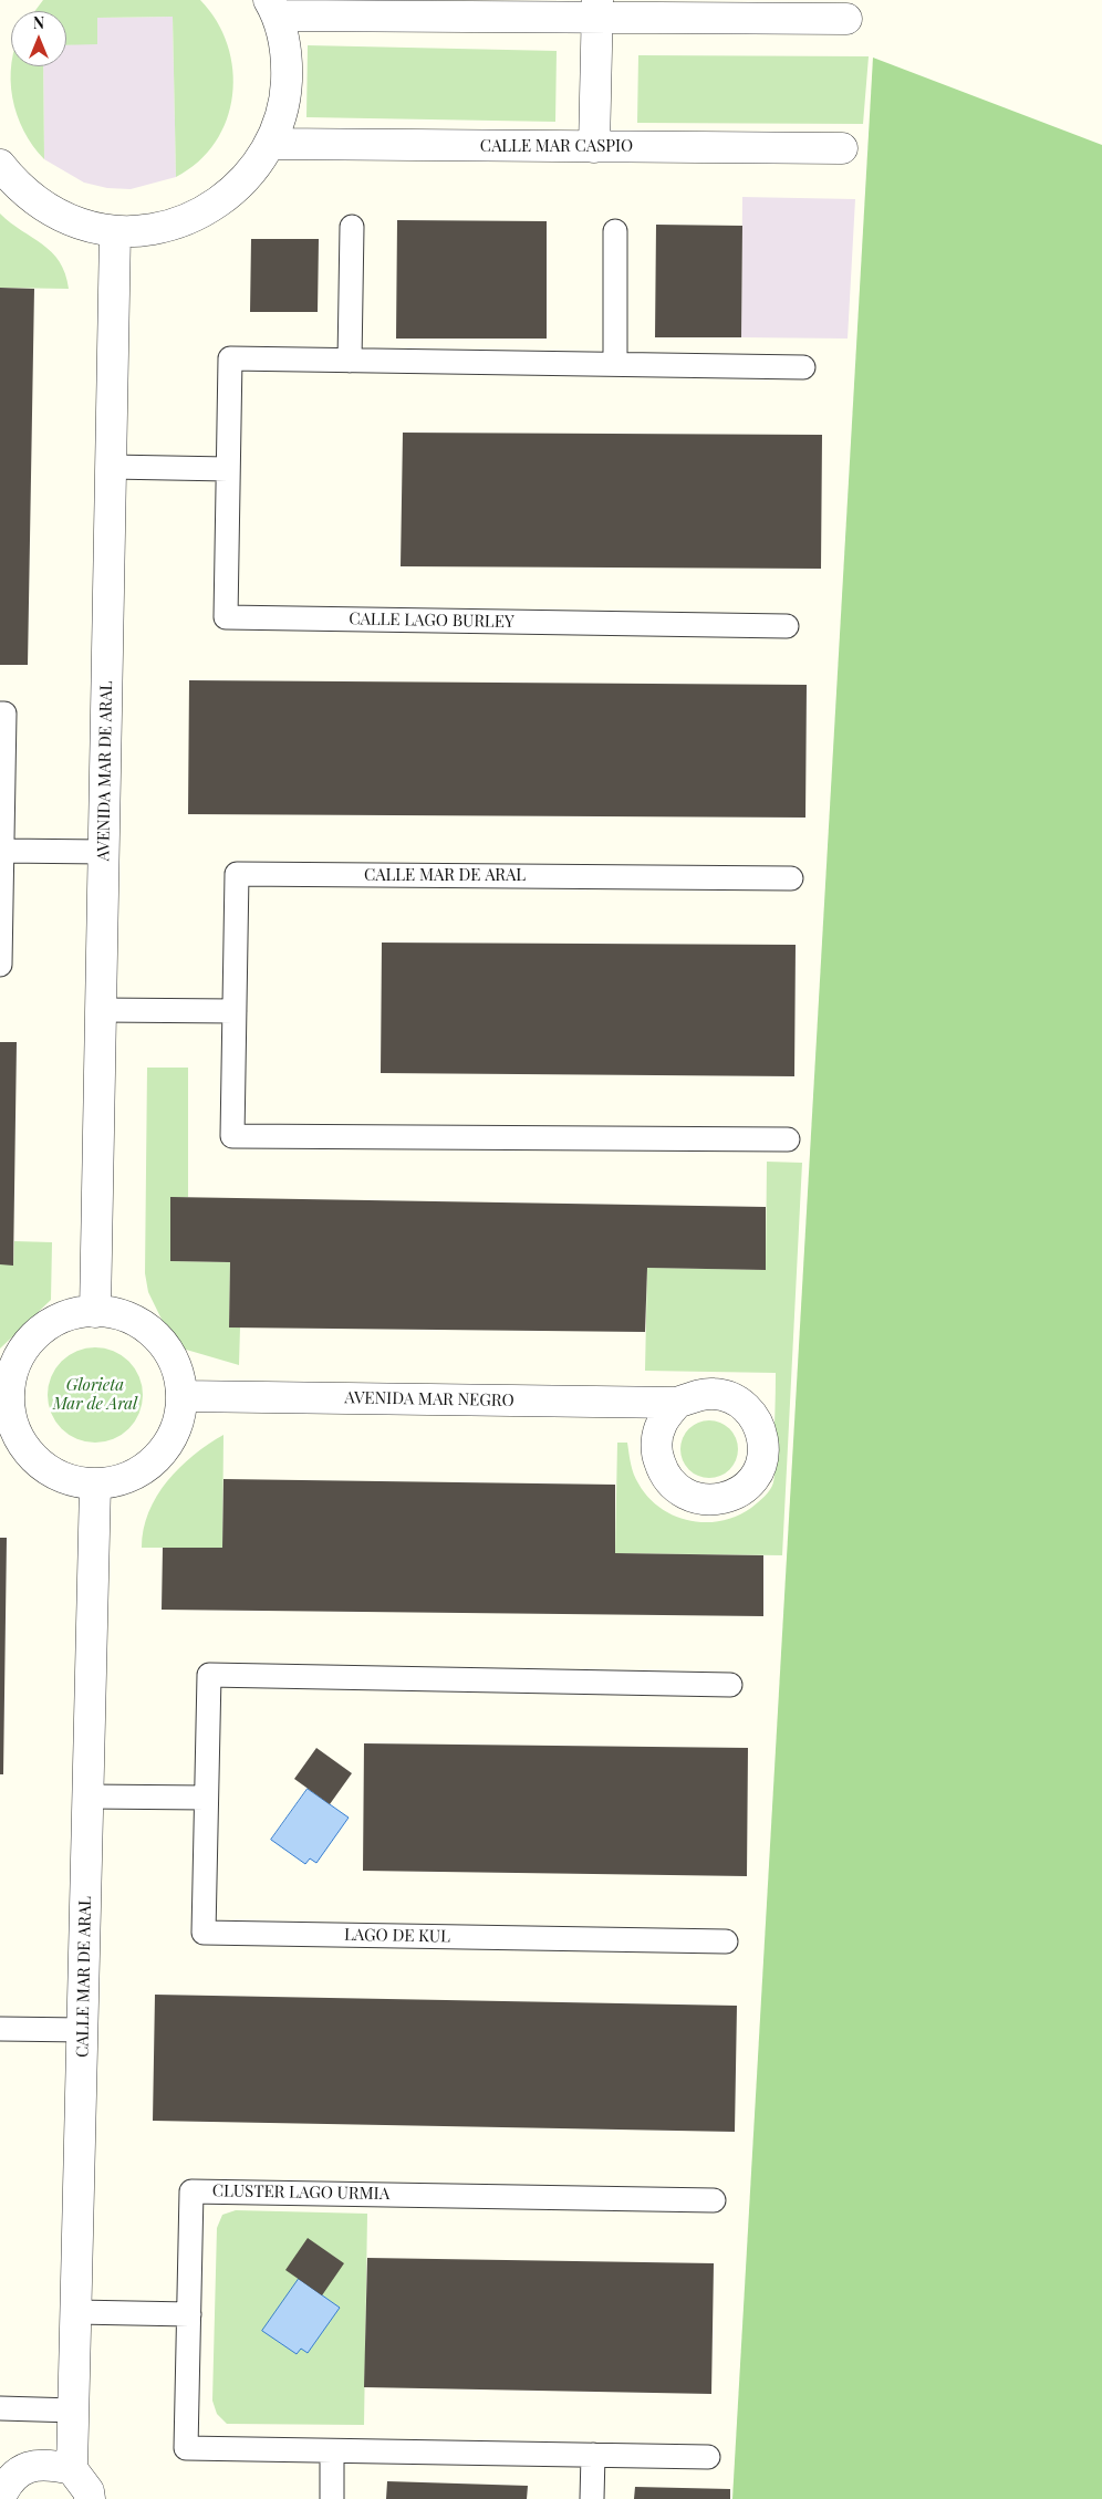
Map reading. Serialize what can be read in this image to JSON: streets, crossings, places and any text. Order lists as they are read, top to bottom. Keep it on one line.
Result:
{"streets":{"street":["CALLE MAR CASPIO","AVENIDA MAR DE ARAL","CALLE MAR DE ARAL","AVENIDA MAR NEGRO"],"lane":["CALLE LAGO BURLEY","LAGO DE KUL","CLUSTER LAGO URMIA"]},"crossings":[["AVENIDA MAR DE ARAL","CALLE MAR DE ARAL"],["AVENIDA MAR DE ARAL","AVENIDA MAR NEGRO"],["CALLE MAR DE ARAL","AVENIDA MAR NEGRO"]],"parks":["Glorieta Mar de Aral"],"north":"top"}
